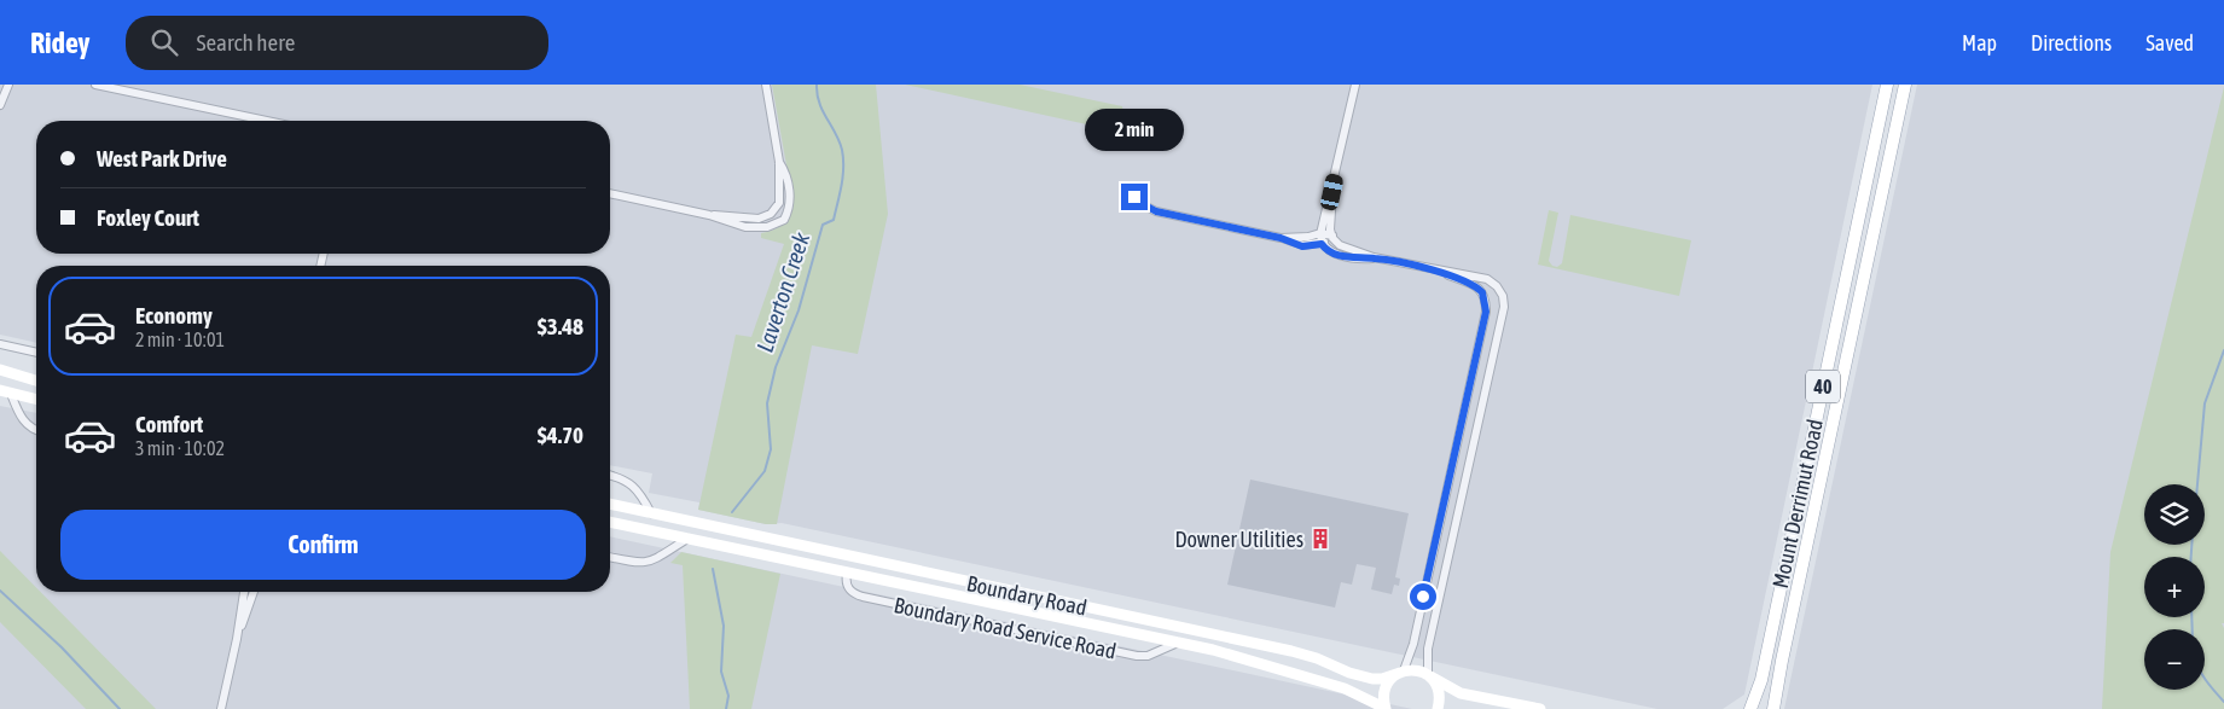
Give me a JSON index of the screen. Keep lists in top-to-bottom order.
{
  "streets": {
    "main road": ["40", "Mount Derrimut Road", "Boundary Road"],
    "street": ["Boundary Road Service Road"]
  },
  "crossings": [
    ["Boundary Road", "Boundary Road Service Road"]
  ],
  "water": ["Laverton Creek"],
  "places": {
    "building": ["Downer Utilities"]
  },
  "page": {
    "header": "Ridey",
    "search": "Search here",
    "nav": ["Map", "Directions", "Saved"],
    "bubble": "2 min",
    "banner": ["West Park Drive", "Foxley Court"],
    "list": [
      {
        "name": "Economy",
        "note": "2 min · 10:01",
        "value": "$3.48"
      },
      {
        "name": "Comfort",
        "note": "3 min · 10:02",
        "value": "$4.70"
      }
    ],
    "map_buttons": ["+", "−"],
    "buttons": "Confirm"
  }
}
